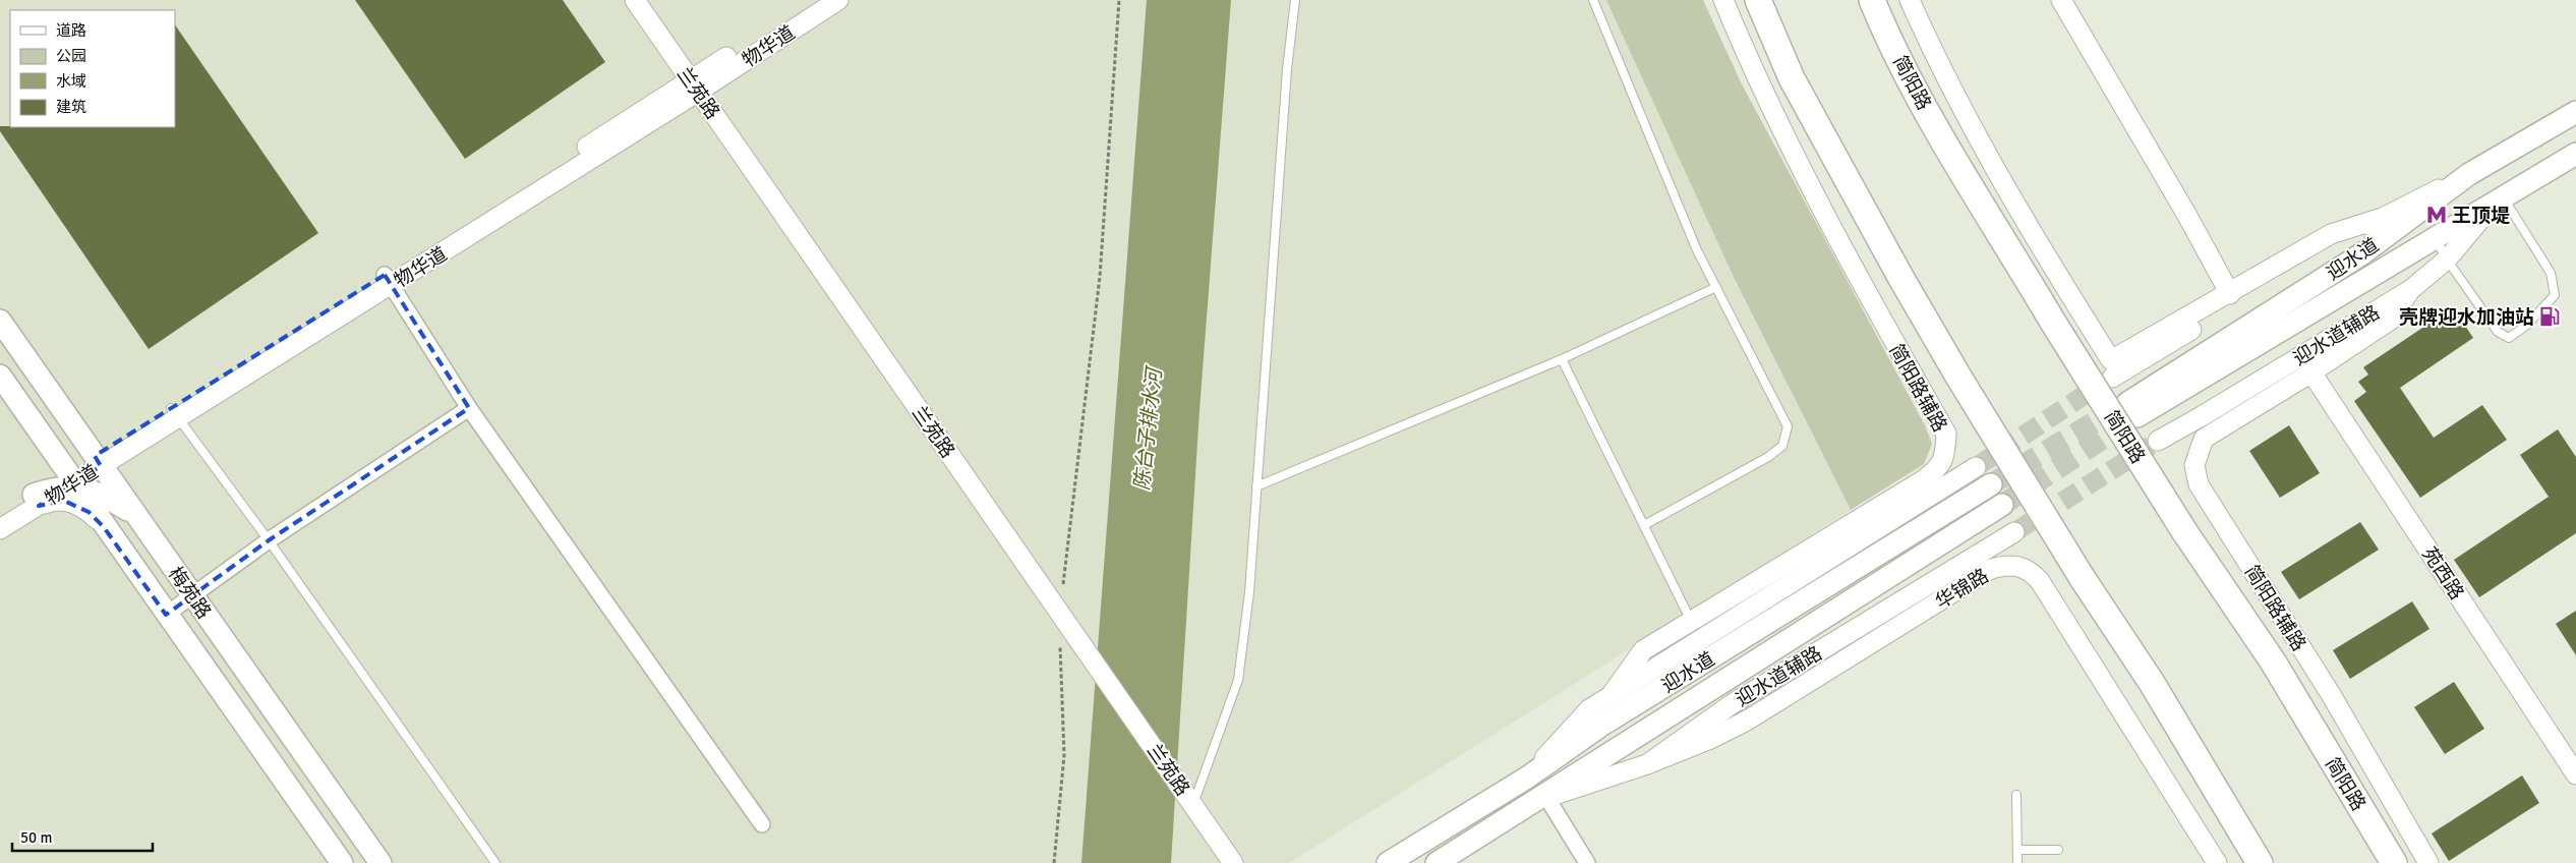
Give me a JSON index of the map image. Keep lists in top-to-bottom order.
{
  "streets": {
    "highway": ["简阳路"],
    "main road": ["迎水道", "梅苑路"],
    "street": [
      "物华道",
      "兰苑路",
      "迎水道辅路",
      "简阳路辅路",
      "苑西路",
      "华锦路"
    ]
  },
  "crossings": [
    ["物华道", "兰苑路"],
    ["物华道", "梅苑路"],
    ["迎水道", "迎水道辅路"],
    ["迎水道辅路", "简阳路辅路"],
    ["迎水道辅路", "华锦路"],
    ["简阳路辅路", "苑西路"]
  ],
  "water": ["陈台子排水河"],
  "places": {
    "metro station": ["王顶堤"],
    "fuel station": ["壳牌迎水加油站"]
  },
  "legend": [
    "道路",
    "公园",
    "水域",
    "建筑"
  ],
  "scale_bar": "50 m"
}
